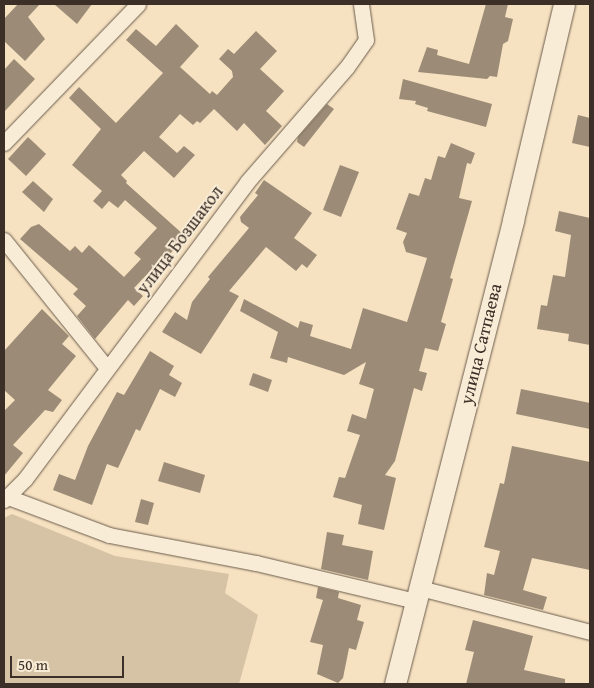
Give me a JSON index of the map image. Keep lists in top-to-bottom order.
{
  "streets": {
    "street": ["улица Бозшакол", "улица Сатпаева"]
  },
  "scale_bar": "50 m"
}
